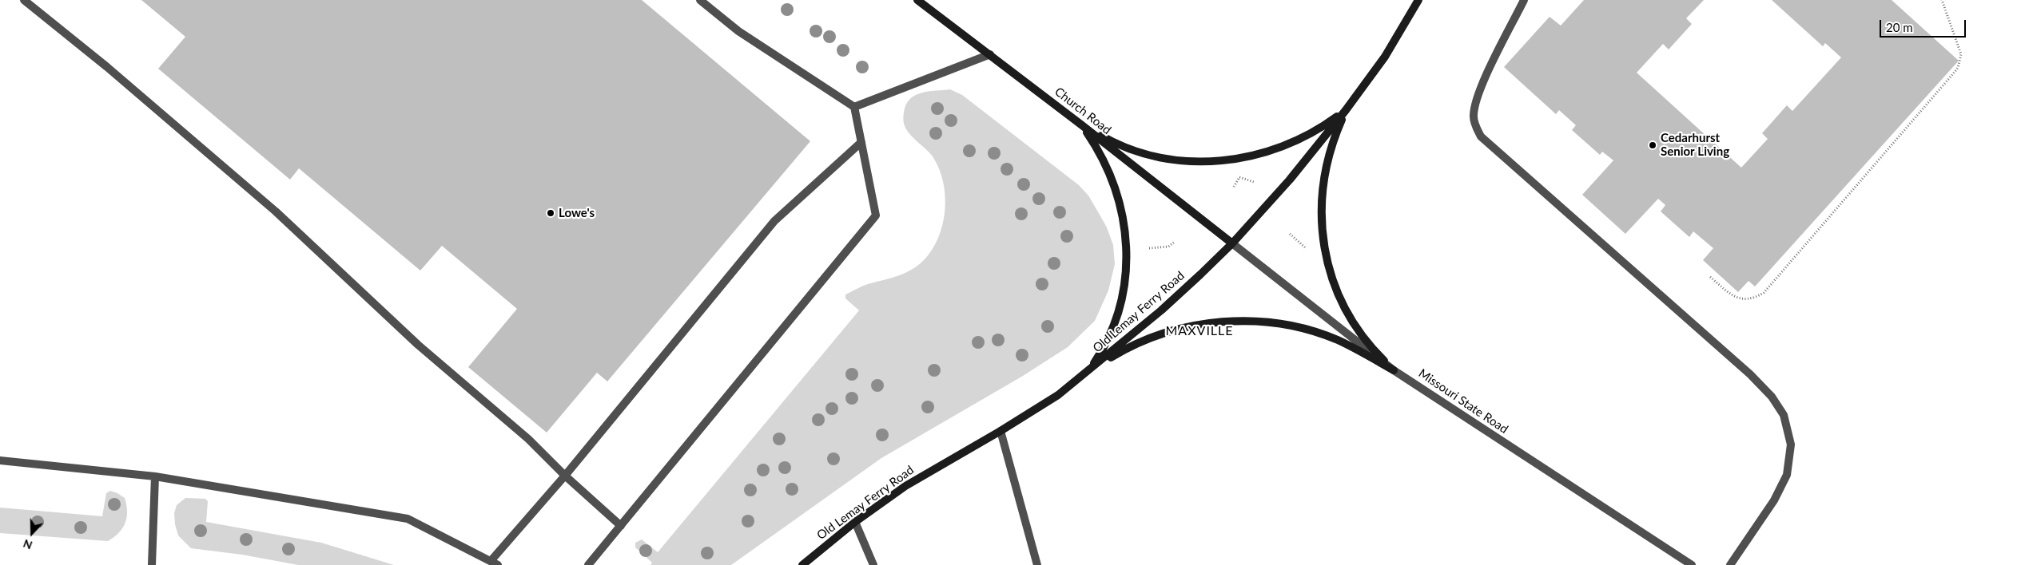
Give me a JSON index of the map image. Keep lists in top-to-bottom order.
{
  "streets": {
    "main road": ["Church Road", "Old Lemay Ferry Road"],
    "street": ["Missouri State Road"]
  },
  "crossings": [
    ["Church Road", "Old Lemay Ferry Road"],
    ["Church Road", "Missouri State Road"],
    ["Old Lemay Ferry Road", "Missouri State Road"]
  ],
  "districts": ["MAXVILLE"],
  "places": ["Cedarhurst Senior Living", "Lowe's"],
  "scale_bar": "20 m",
  "north": "bottom"
}
